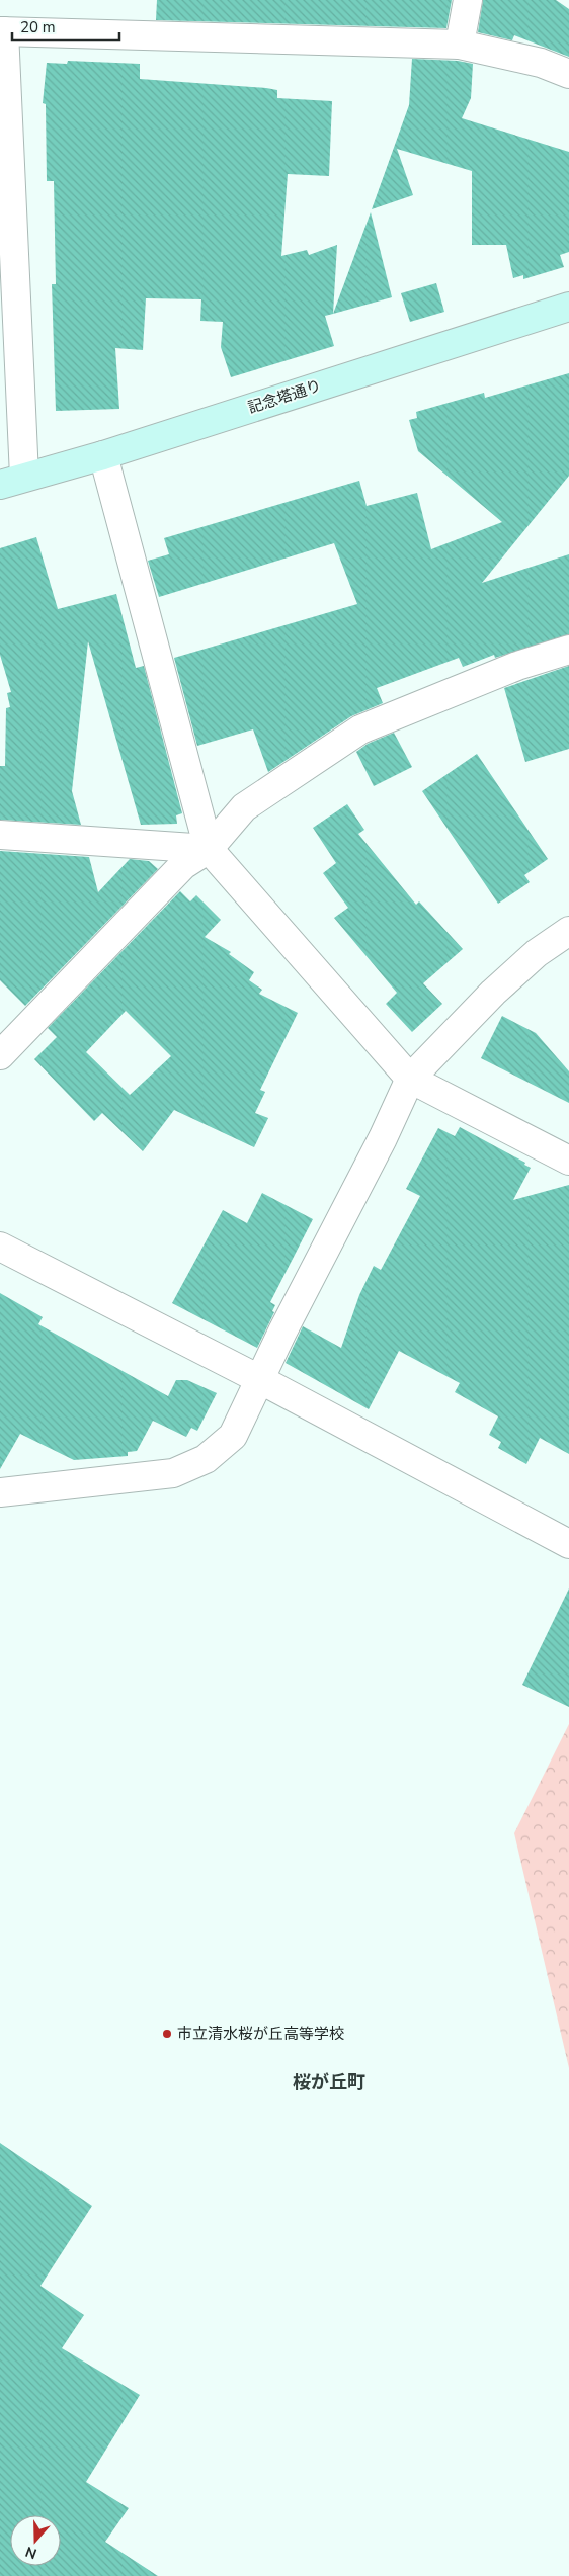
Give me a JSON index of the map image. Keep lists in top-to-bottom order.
{
  "streets": {
    "street": ["記念塔通り"]
  },
  "districts": ["桜が丘町"],
  "places": ["市立清水桜が丘高等学校"],
  "scale_bar": "20 m",
  "north": "bottom"
}
